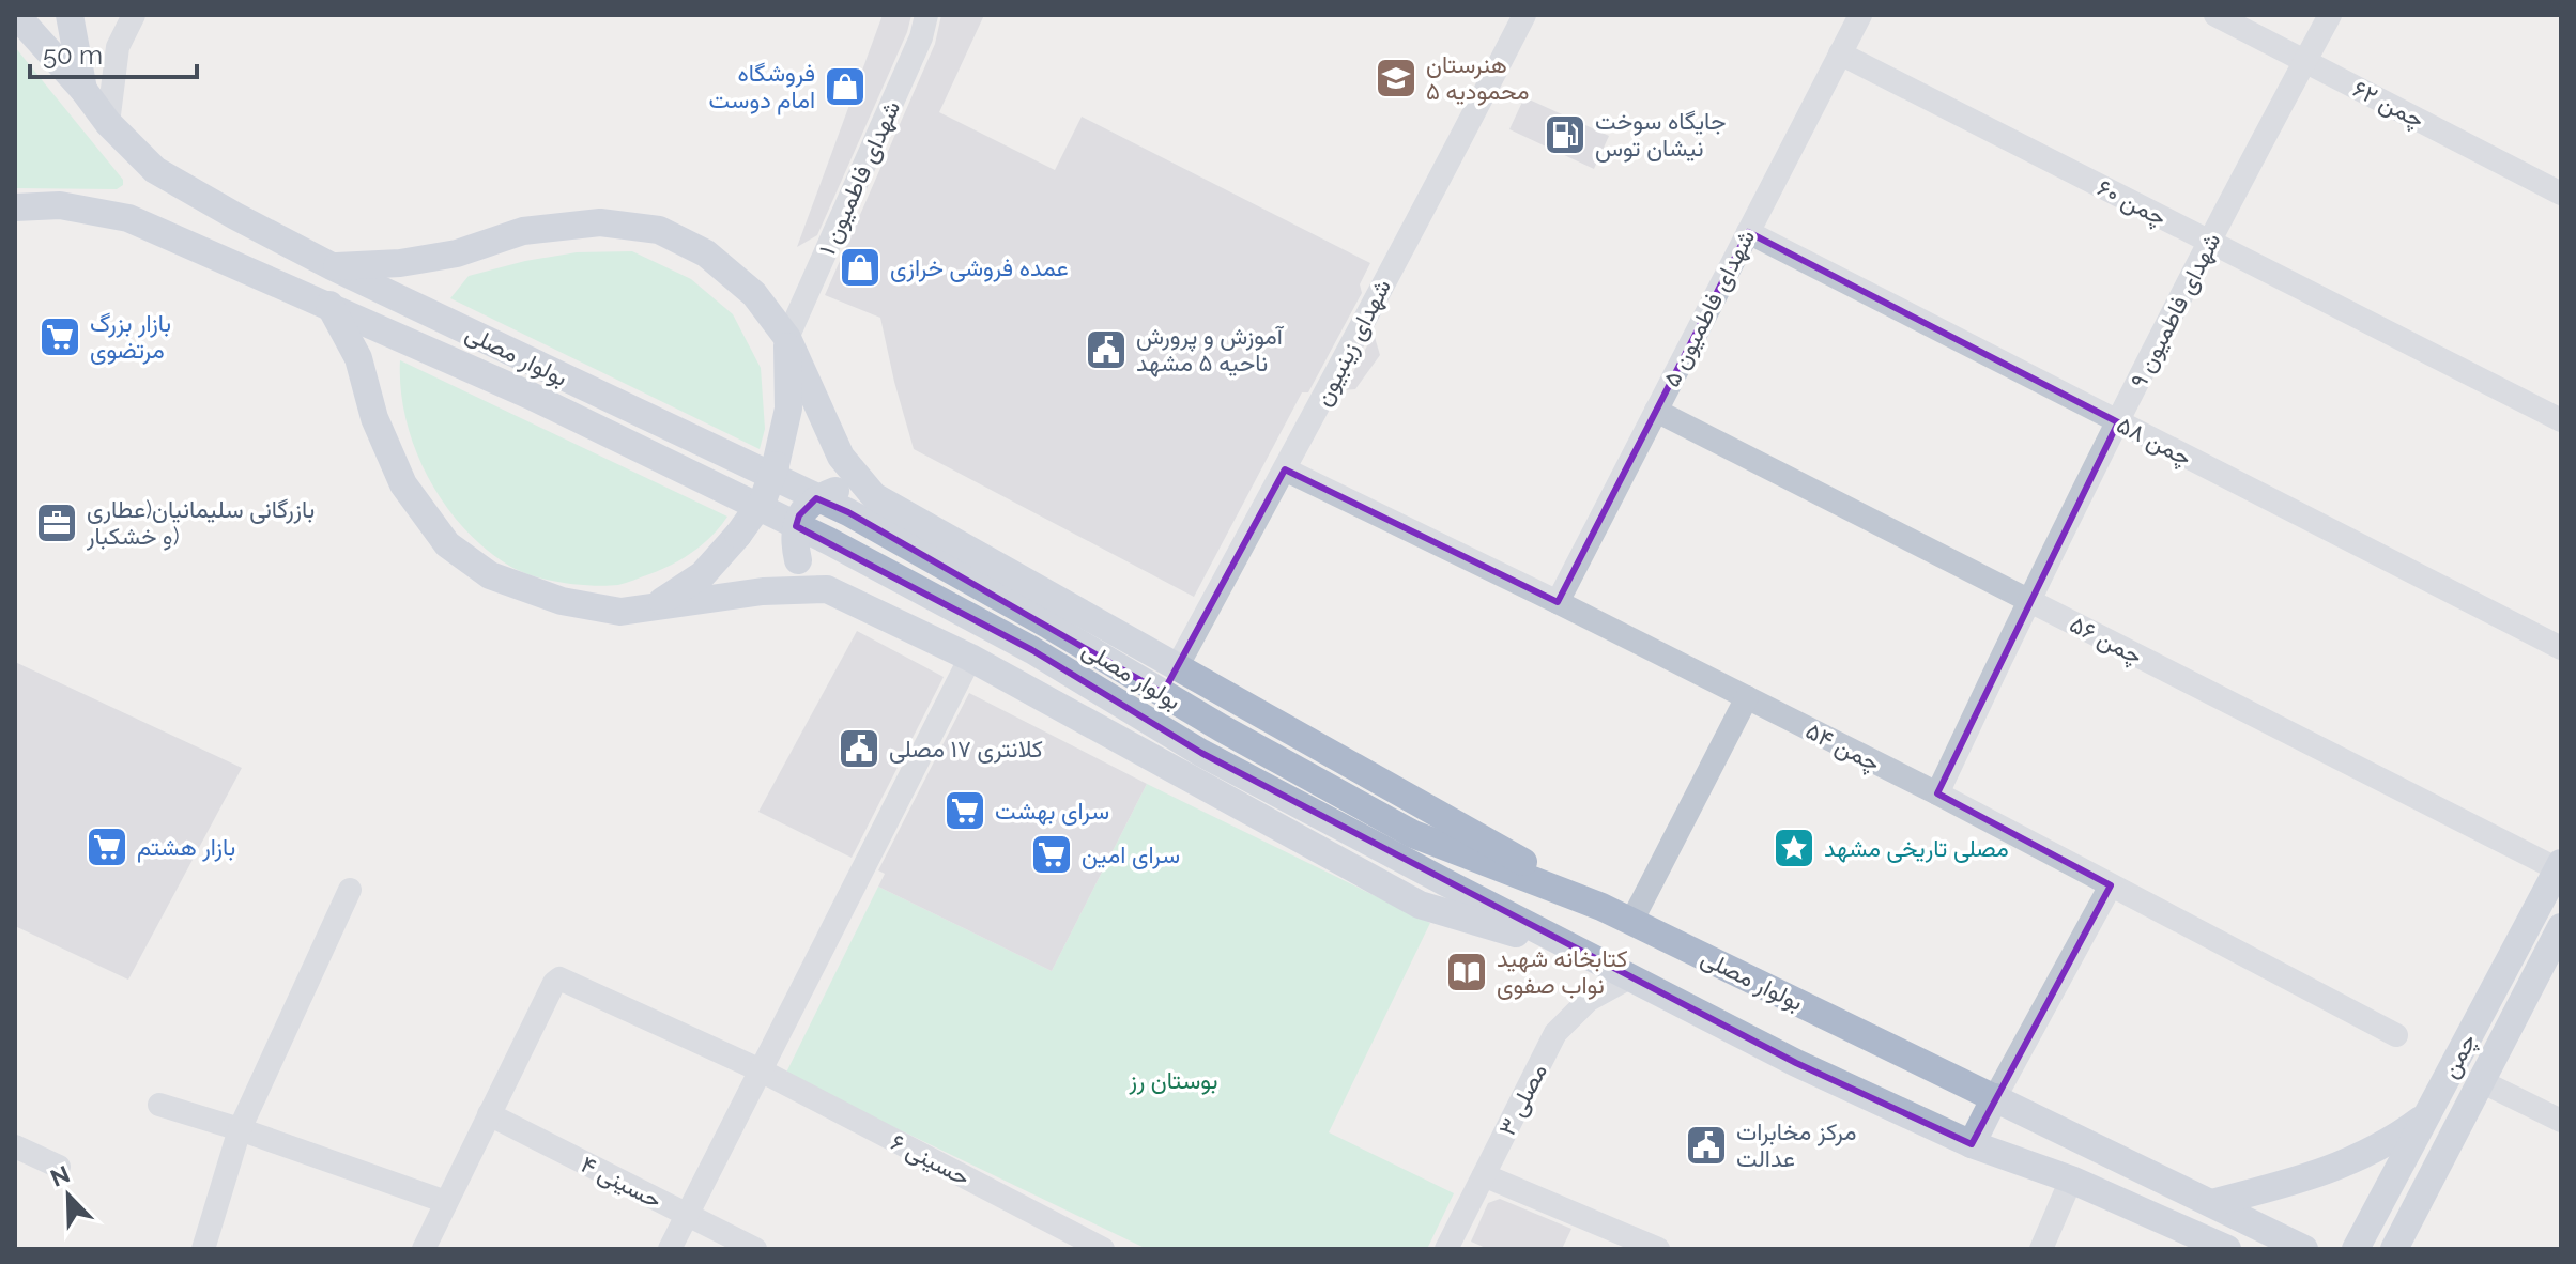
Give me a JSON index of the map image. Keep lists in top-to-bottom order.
{
  "streets": {
    "main road": ["بولوار مصلی", "چمن"],
    "street": [
      "چمن ۶۲",
      "شهدای فاطمیون ۱",
      "چمن ۶۰",
      "شهدای فاطمیون ۵",
      "شهدای فاطمیون ۹",
      "شهدای زینبیون",
      "چمن ۵۸",
      "چمن ۵۶",
      "چمن ۵۴",
      "مصلی ۳",
      "حسینی ۶",
      "حسینی ۴"
    ]
  },
  "crossings": [
    ["چمن ۶۲", "شهدای فاطمیون ۹"],
    ["چمن ۶۰", "شهدای فاطمیون ۵"],
    ["چمن ۶۰", "شهدای فاطمیون ۹"],
    ["شهدای فاطمیون ۵", "چمن ۵۸"],
    ["شهدای فاطمیون ۵", "چمن ۵۶"],
    ["شهدای فاطمیون ۵", "چمن ۵۴"],
    ["شهدای فاطمیون ۹", "چمن ۵۸"],
    ["شهدای فاطمیون ۹", "چمن ۵۶"],
    ["شهدای فاطمیون ۹", "چمن ۵۴"],
    ["شهدای زینبیون", "چمن ۵۴"],
    ["بولوار مصلی", "مصلی ۳"],
    ["چمن ۵۶", "چمن"],
    ["حسینی ۶", "حسینی ۴"]
  ],
  "parks": ["بوستان رز"],
  "places": {
    "school or university": ["هنرستان محمودیه ۵"],
    "shop": ["فروشگاه امام دوست", "عمده فروشی خرازی"],
    "fuel station": ["جایگاه سوخت نیشان توس"],
    "supermarket": [
      "بازار بزرگ مرتضوی",
      "سرای بهشت",
      "بازار هشتم",
      "سرای امین"
    ],
    "public building": ["آموزش و پرورش ناحیه ۵ مشهد", "کلانتری ۱۷ مصلی", "مرکز مخابرات عدالت"],
    "office": ["بازرگانی سلیمانیان(عطاری و خشکبار)"],
    "place": ["مصلی تاریخی مشهد"],
    "library": ["کتابخانه شهید نواب صفوی"]
  },
  "scale_bar": "50 m",
  "north": "top left"
}
